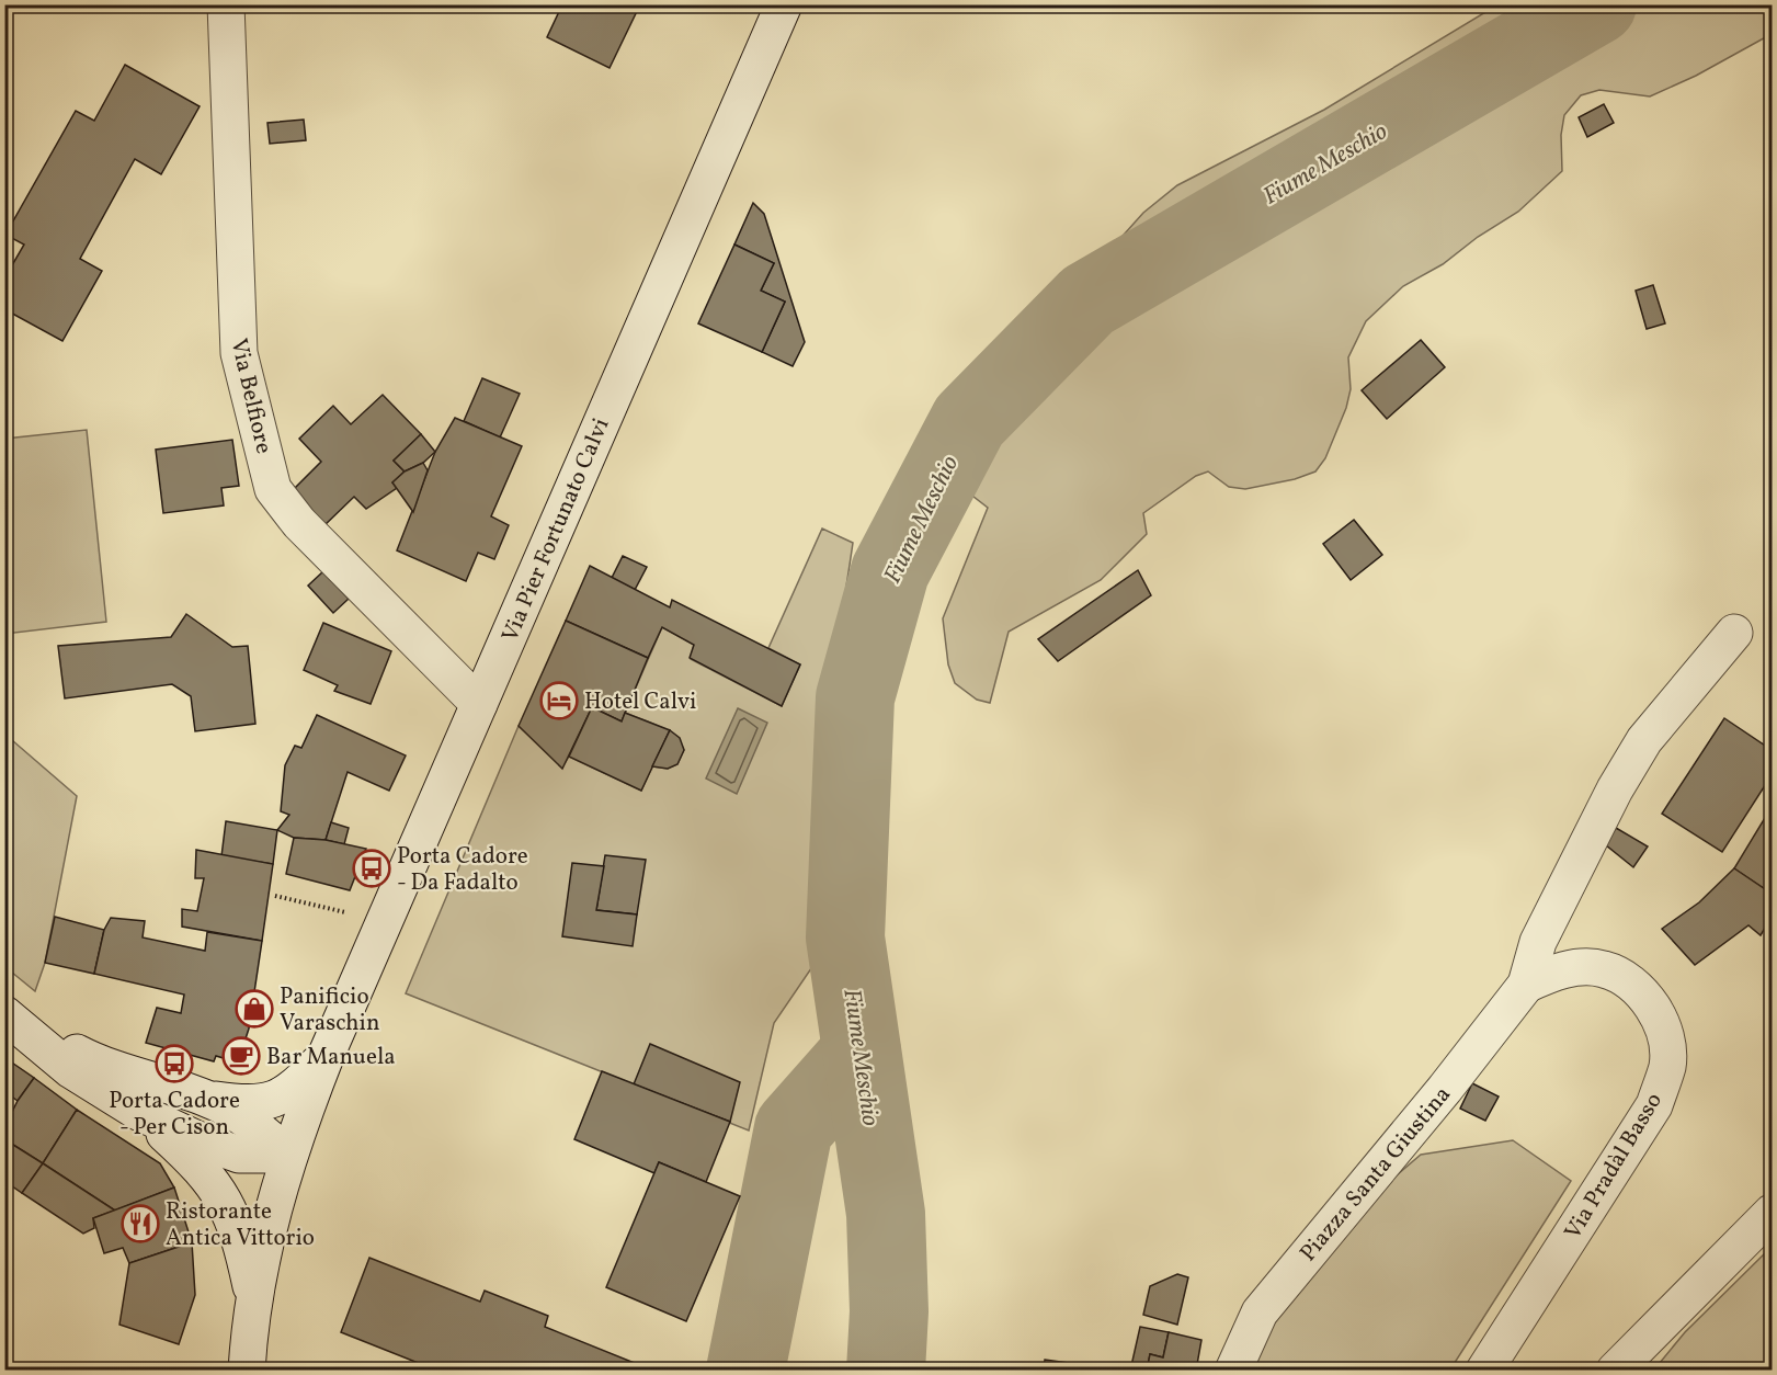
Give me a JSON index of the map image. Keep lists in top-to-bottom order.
{
  "streets": {
    "street": [
      "Via Belfiore",
      "Via Pier Fortunato Calvi",
      "Via Pradàl Basso",
      "Piazza Santa Giustina"
    ]
  },
  "crossings": [
    ["Via Belfiore", "Via Pier Fortunato Calvi"],
    ["Via Pradàl Basso", "Piazza Santa Giustina"]
  ],
  "water": ["Fiume Meschio"],
  "places": {
    "hotel": ["Hotel Calvi"],
    "bus stop": ["Porta Cadore - Da Fadalto", "Porta Cadore - Per Cison"],
    "shop": ["Panificio Varaschin"],
    "cafe": ["Bar Manuela"],
    "restaurant": ["Ristorante Antica Vittorio"]
  }
}
